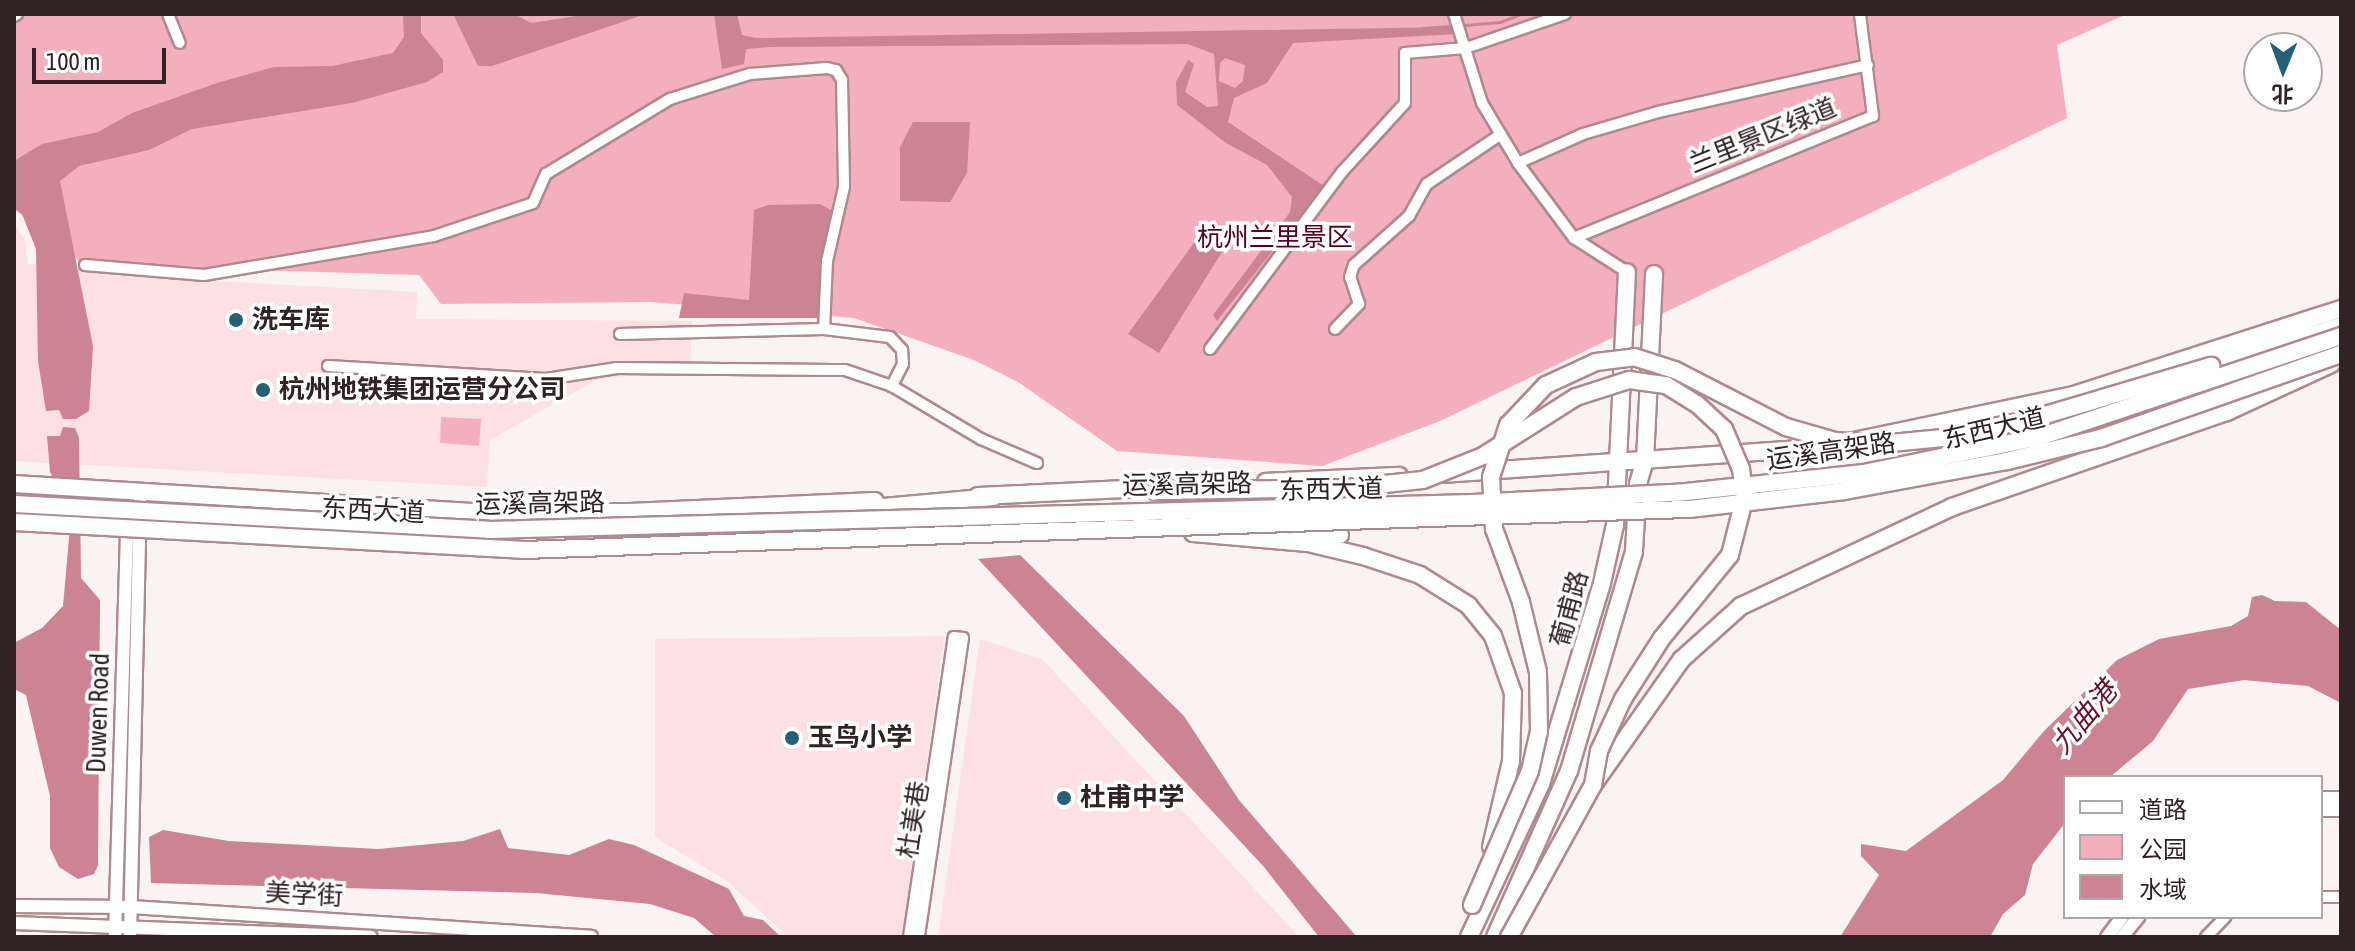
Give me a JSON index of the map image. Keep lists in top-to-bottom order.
{
  "streets": {
    "main road": ["东西大道", "运溪高架路", "葡甫路"],
    "street": [
      "兰里景区绿道",
      "Duwen Road",
      "杜美巷",
      "美学街"
    ]
  },
  "crossings": [
    ["东西大道", "葡甫路"],
    ["东西大道", "Duwen Road"],
    ["Duwen Road", "美学街"]
  ],
  "water": ["九曲港"],
  "parks": ["杭州兰里景区"],
  "places": [
    "洗车库",
    "杭州地铁集团运营分公司",
    "玉鸟小学",
    "杜甫中学"
  ],
  "legend": ["道路", "公园", "水域"],
  "scale_bar": "100 m",
  "north": "bottom"
}
